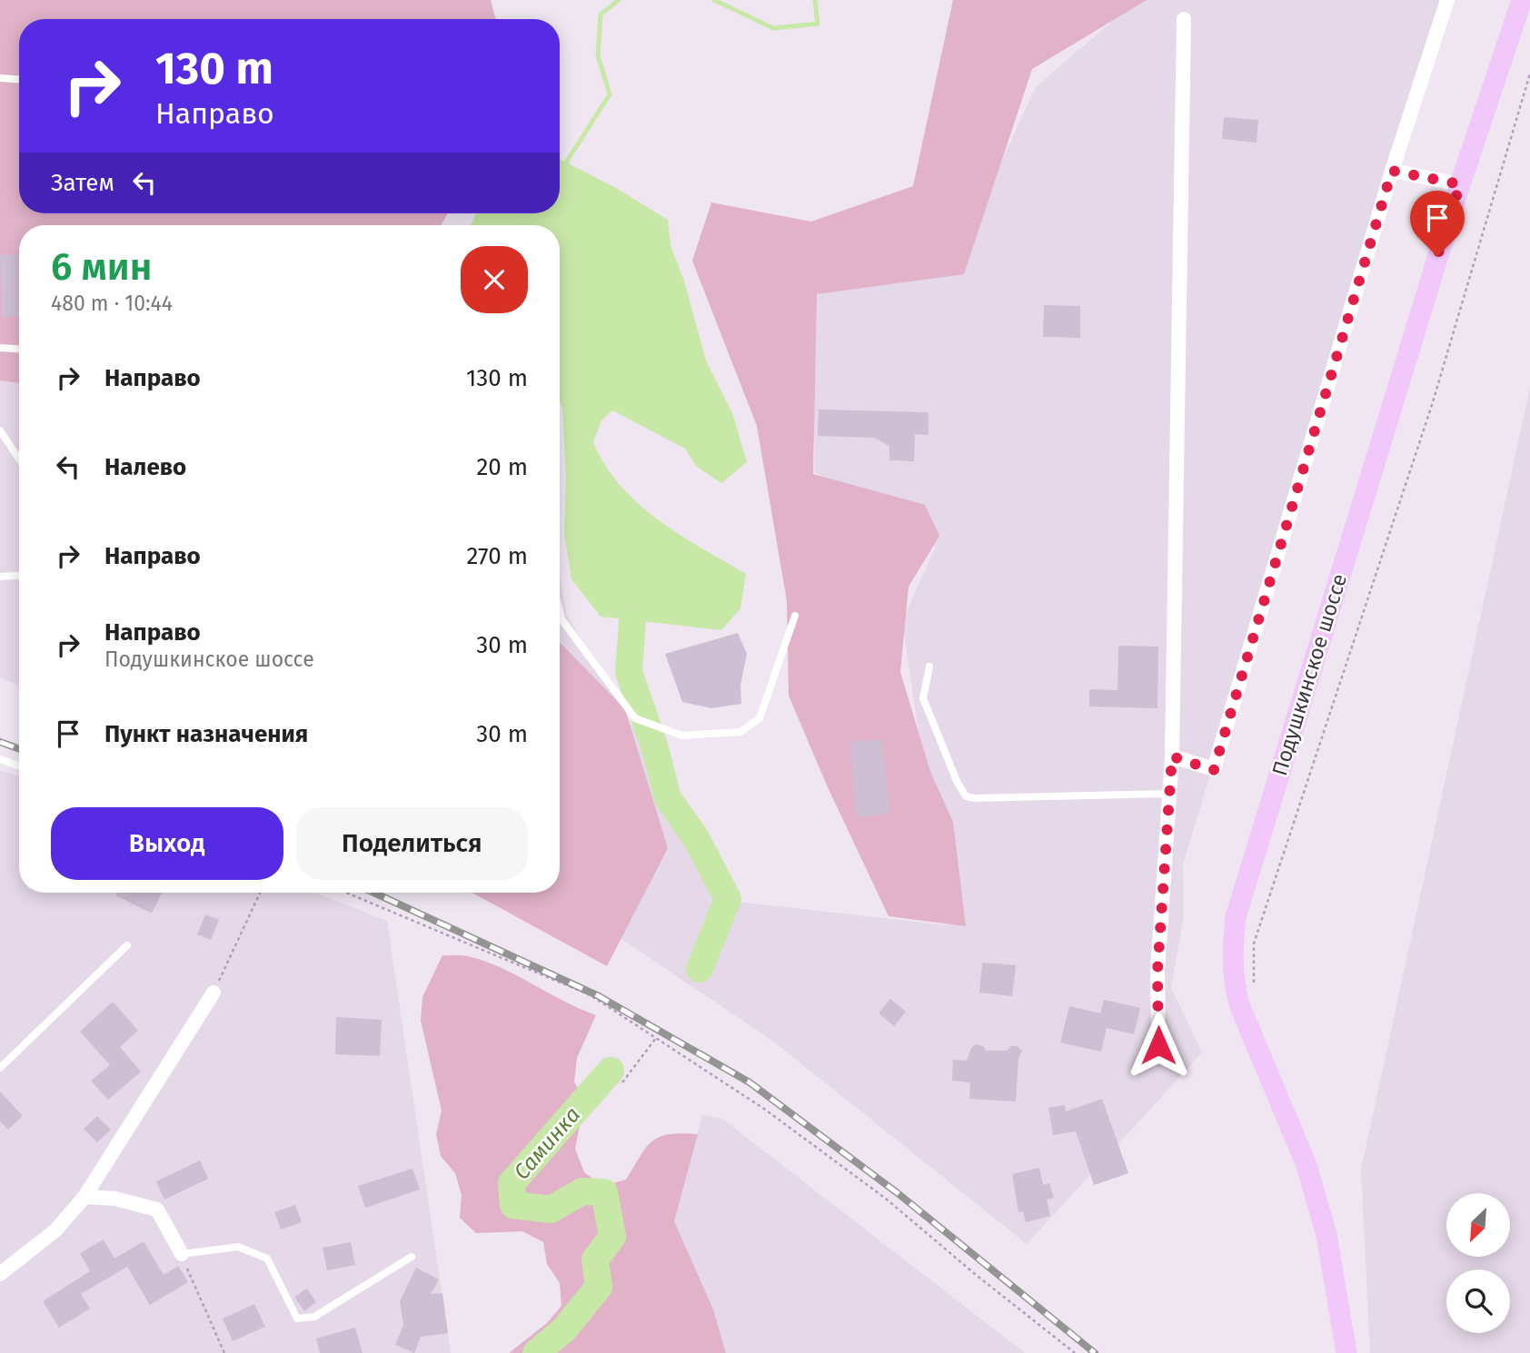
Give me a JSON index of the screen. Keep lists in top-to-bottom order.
{
  "streets": {
    "main road": ["Подушкинское шоссе"]
  },
  "water": ["Саминка"],
  "north": "bottom left",
  "page": {
    "turn": ["130 m", "Направо"],
    "then": "Затем",
    "heading": ["6 мин", "480 m · 10:44"],
    "list": [
      {
        "name": "Направо",
        "value": "130 m"
      },
      {
        "name": "Налево",
        "value": "20 m"
      },
      {
        "name": "Направо",
        "value": "270 m"
      },
      {
        "name": "Направо",
        "note": "Подушкинское шоссе",
        "value": "30 m"
      },
      {
        "name": "Пункт назначения",
        "value": "30 m"
      }
    ],
    "buttons": ["Выход", "Поделиться"]
  }
}
